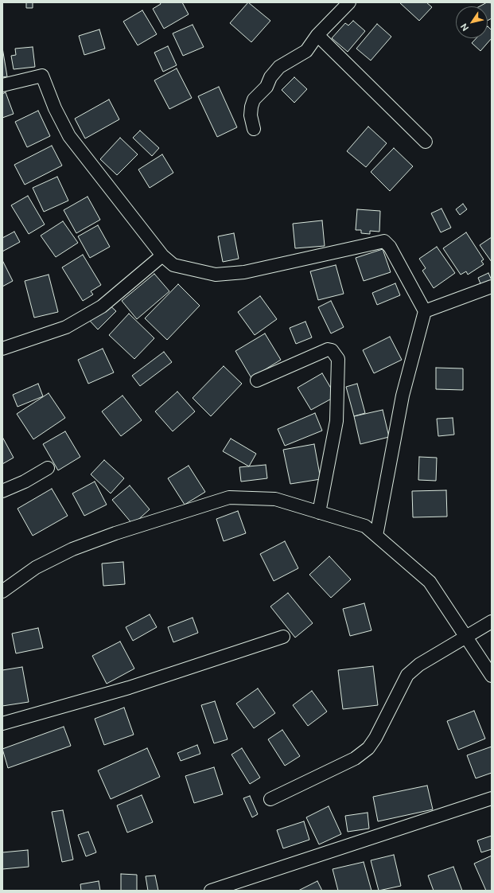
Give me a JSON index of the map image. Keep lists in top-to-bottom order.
{
  "north": "bottom left"
}
